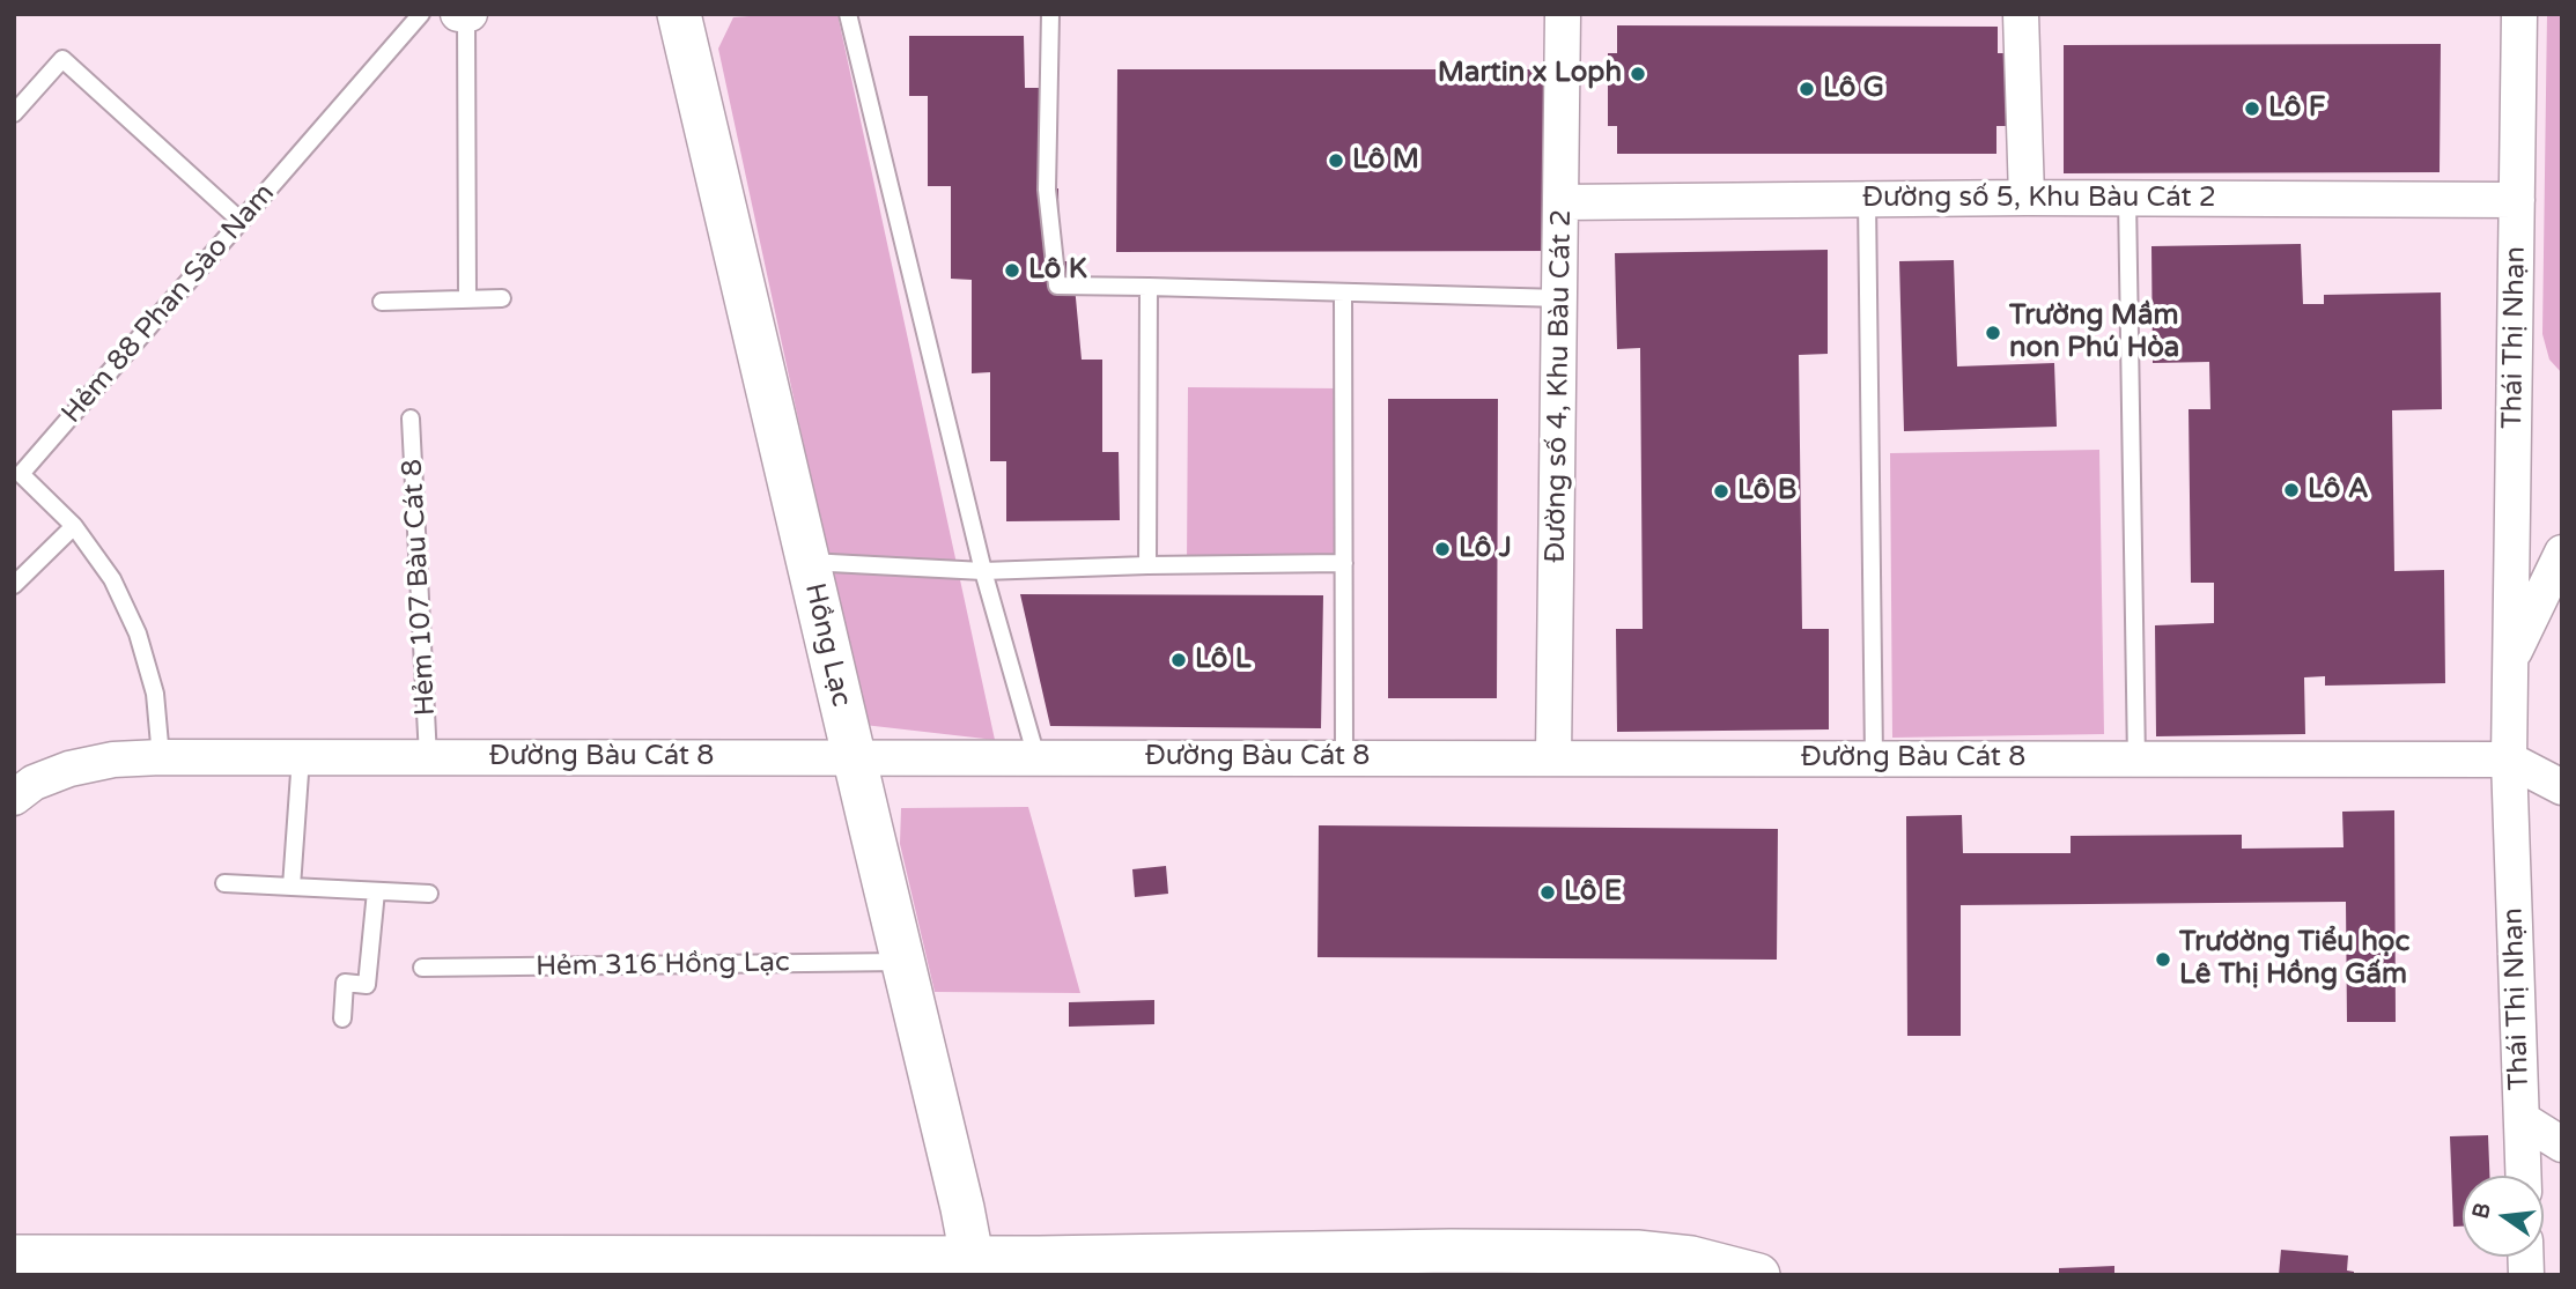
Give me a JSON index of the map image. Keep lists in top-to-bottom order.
{
  "streets": {
    "street": [
      "Đường số 5, Khu Bàu Cát 2",
      "Thái Thị Nhạn",
      "Đường số 4, Khu Bàu Cát 2",
      "Hồng Lạc",
      "Đường Bàu Cát 8"
    ],
    "lane": ["Hẻm 88 Phan Sào Nam", "Hẻm 107 Bàu Cát 8", "Hẻm 316 Hồng Lạc"]
  },
  "crossings": [
    ["Đường số 5, Khu Bàu Cát 2", "Thái Thị Nhạn"],
    ["Đường số 5, Khu Bàu Cát 2", "Đường số 4, Khu Bàu Cát 2"],
    ["Hẻm 88 Phan Sào Nam", "Đường Bàu Cát 8"],
    ["Thái Thị Nhạn", "Đường Bàu Cát 8"],
    ["Đường số 4, Khu Bàu Cát 2", "Đường Bàu Cát 8"],
    ["Hẻm 107 Bàu Cát 8", "Đường Bàu Cát 8"],
    ["Hồng Lạc", "Đường Bàu Cát 8"],
    ["Hồng Lạc", "Hẻm 316 Hồng Lạc"]
  ],
  "places": [
    "Martin x Loph",
    "Lô G",
    "Lô F",
    "Lô M",
    "Lô K",
    "Trường Mầm non Phú Hòa",
    "Lô A",
    "Lô B",
    "Lô J",
    "Lô L",
    "Lô E",
    "Trươờng Tiểu học Lê Thị Hồng Gấm"
  ],
  "north": "left"
}
